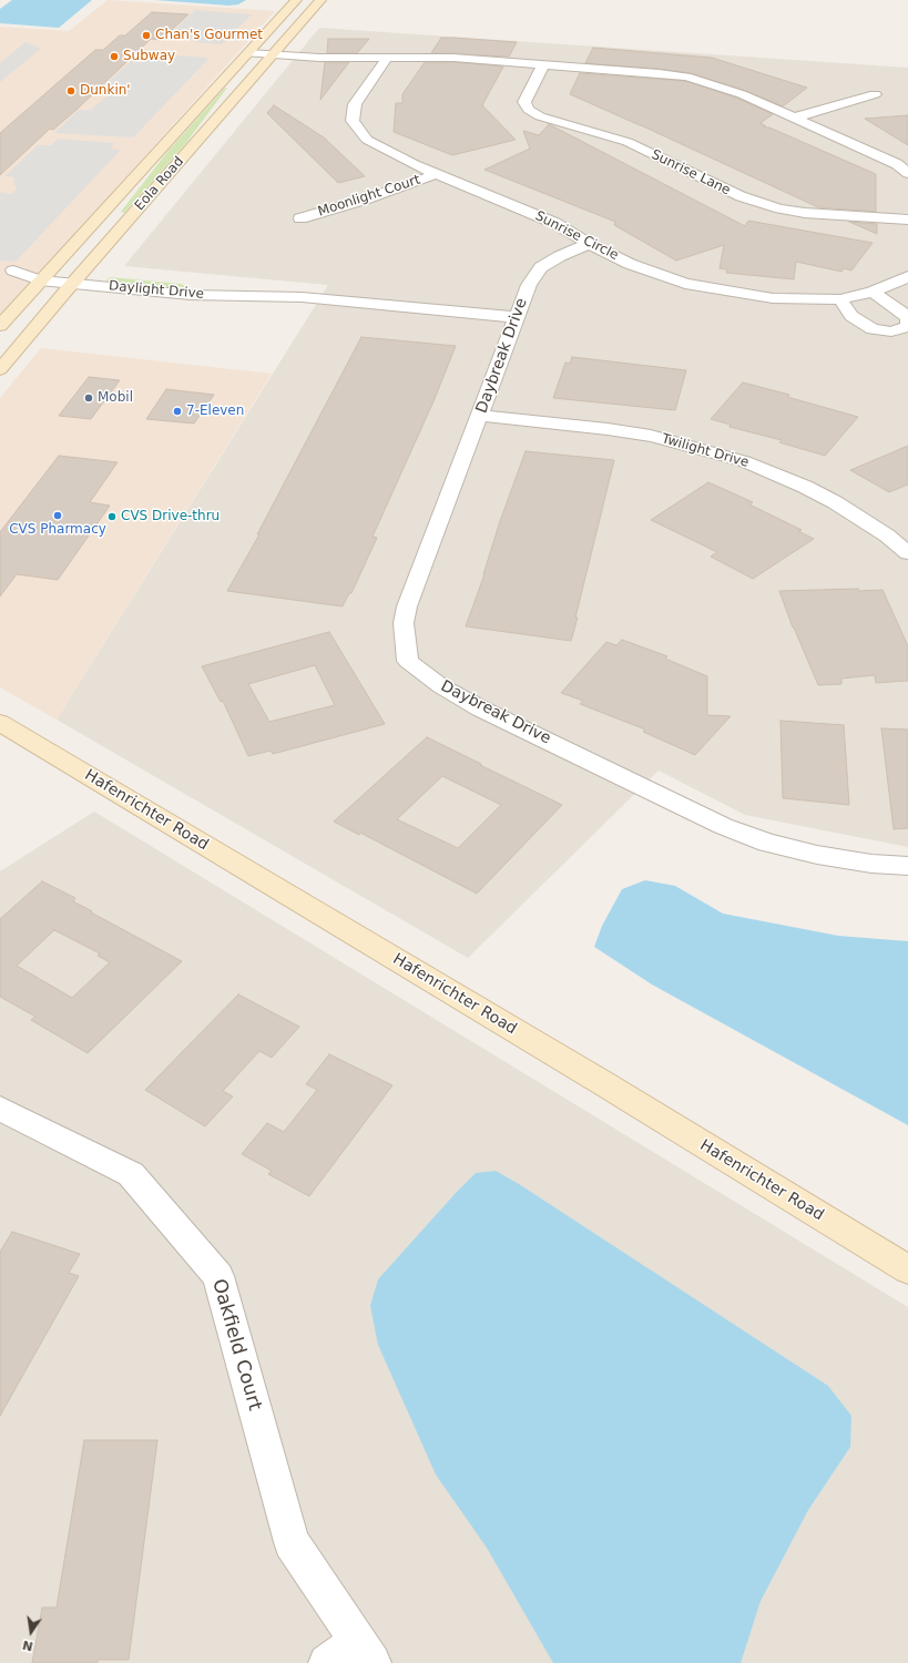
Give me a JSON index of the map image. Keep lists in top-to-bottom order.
{
  "streets": {
    "street": [
      "Sunrise Lane",
      "Eola Road",
      "Moonlight Court",
      "Sunrise Circle",
      "Daylight Drive",
      "Daybreak Drive",
      "Twilight Drive",
      "Hafenrichter Road",
      "Oakfield Court"
    ]
  },
  "crossings": [
    ["Eola Road", "Daylight Drive"],
    ["Moonlight Court", "Sunrise Circle"],
    ["Sunrise Circle", "Daybreak Drive"],
    ["Daylight Drive", "Daybreak Drive"],
    ["Daybreak Drive", "Twilight Drive"]
  ],
  "places": [
    "Chan's Gourmet",
    "Subway",
    "Dunkin'",
    "Mobil",
    "7-Eleven",
    "CVS Pharmacy",
    "CVS Drive-thru"
  ],
  "north": "bottom"
}
